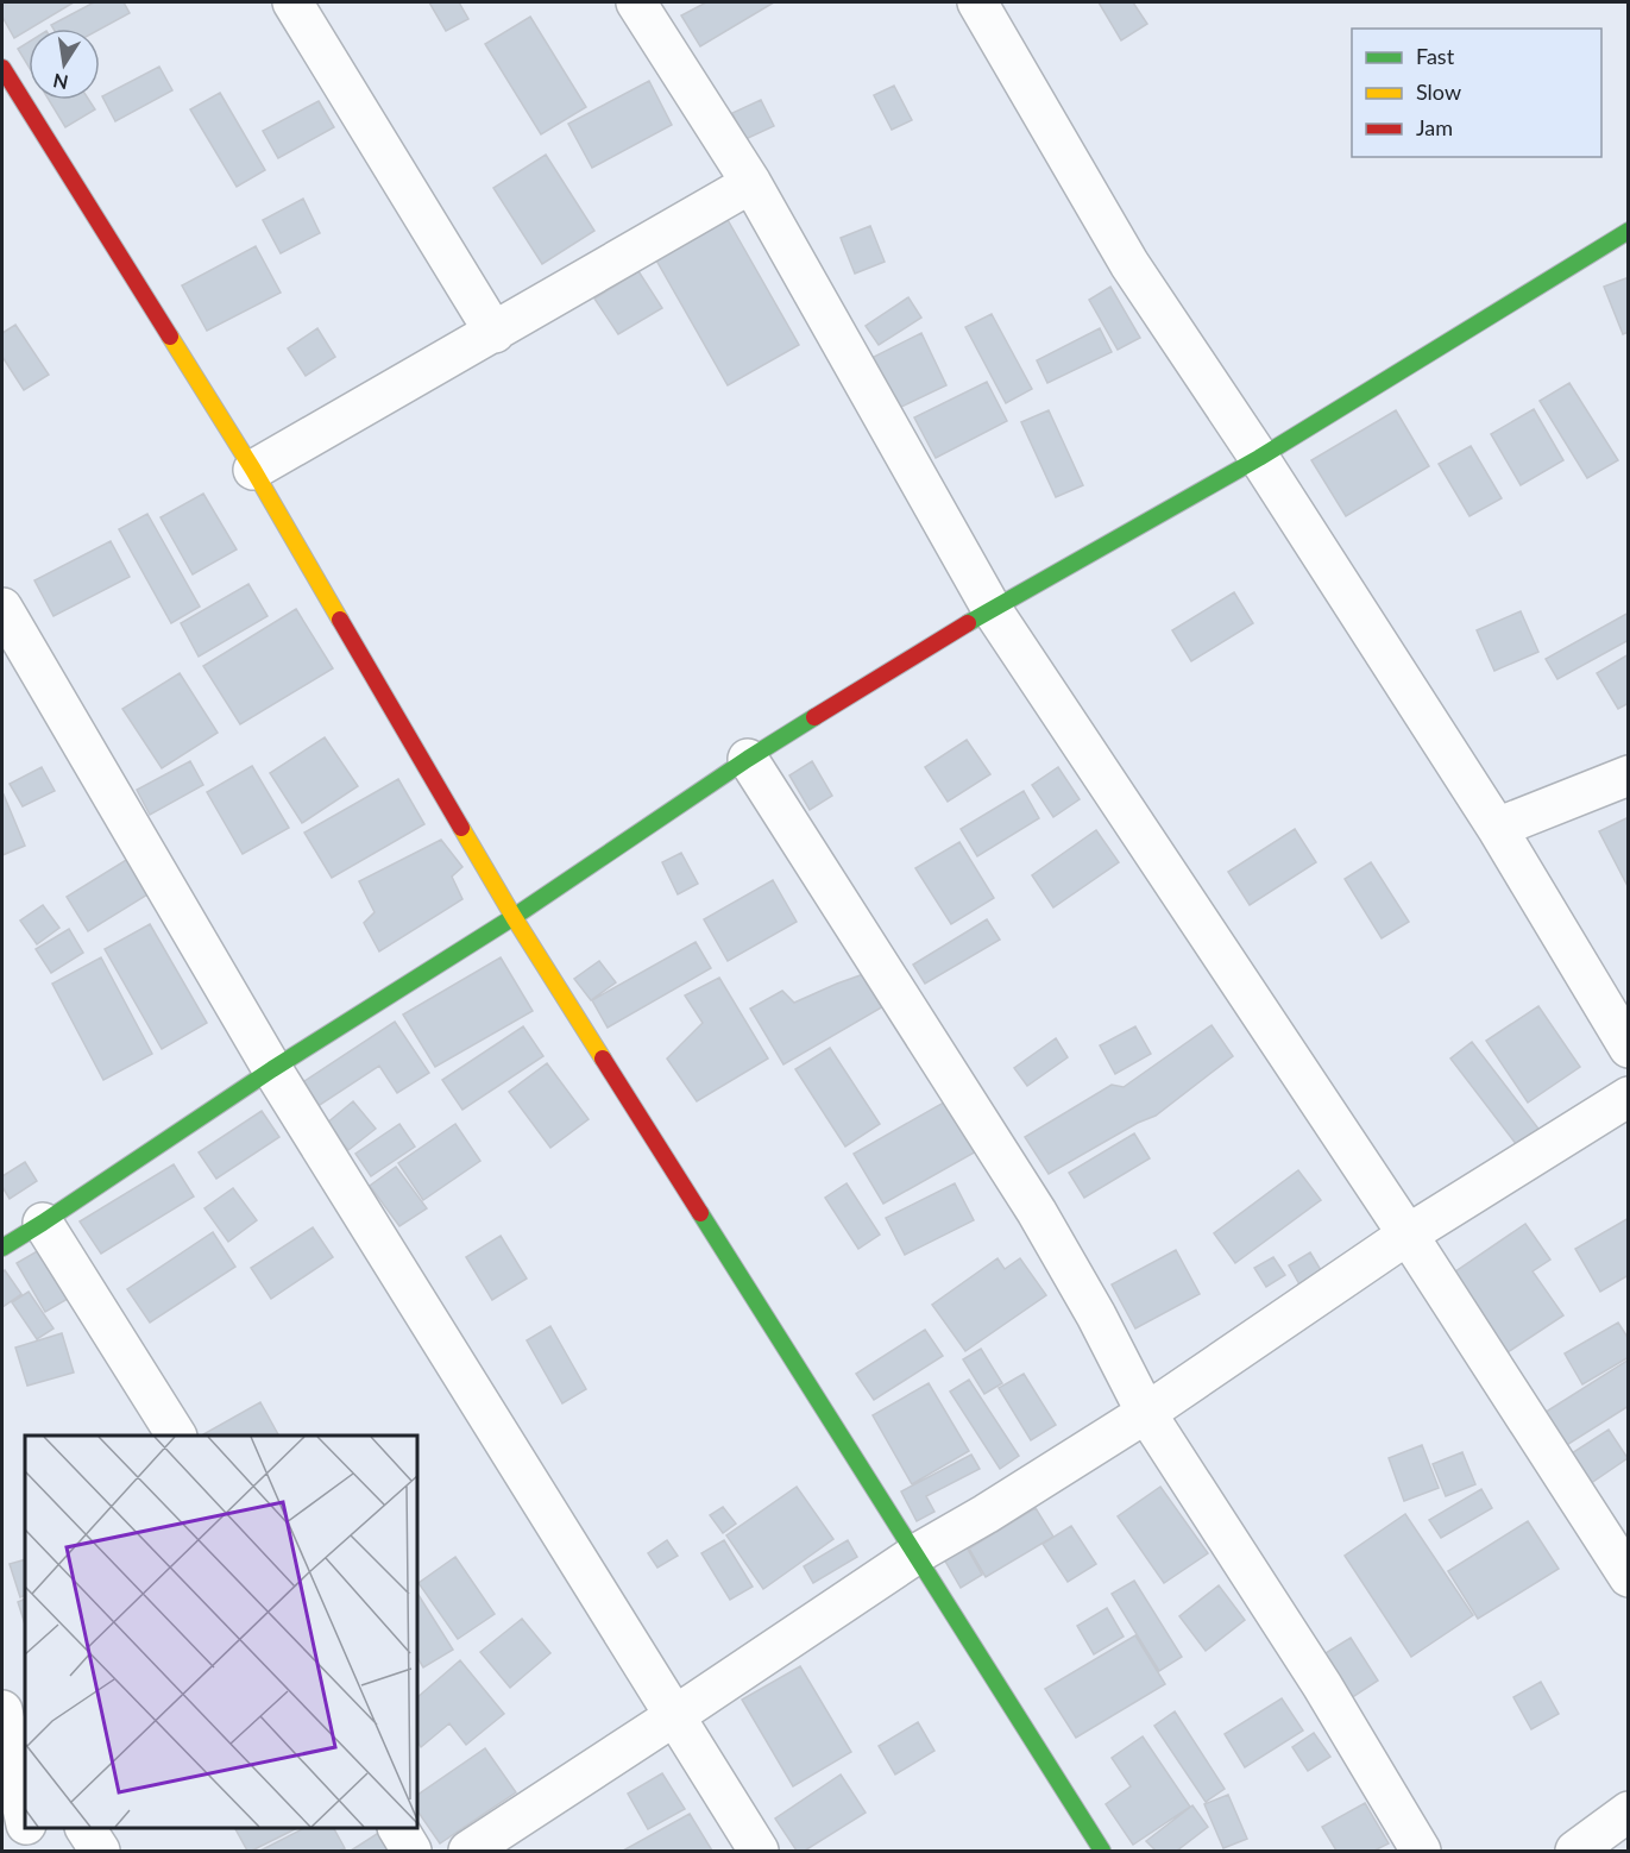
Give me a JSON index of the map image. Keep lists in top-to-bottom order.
{
  "legend": ["Fast", "Slow", "Jam"],
  "north": "bottom"
}
